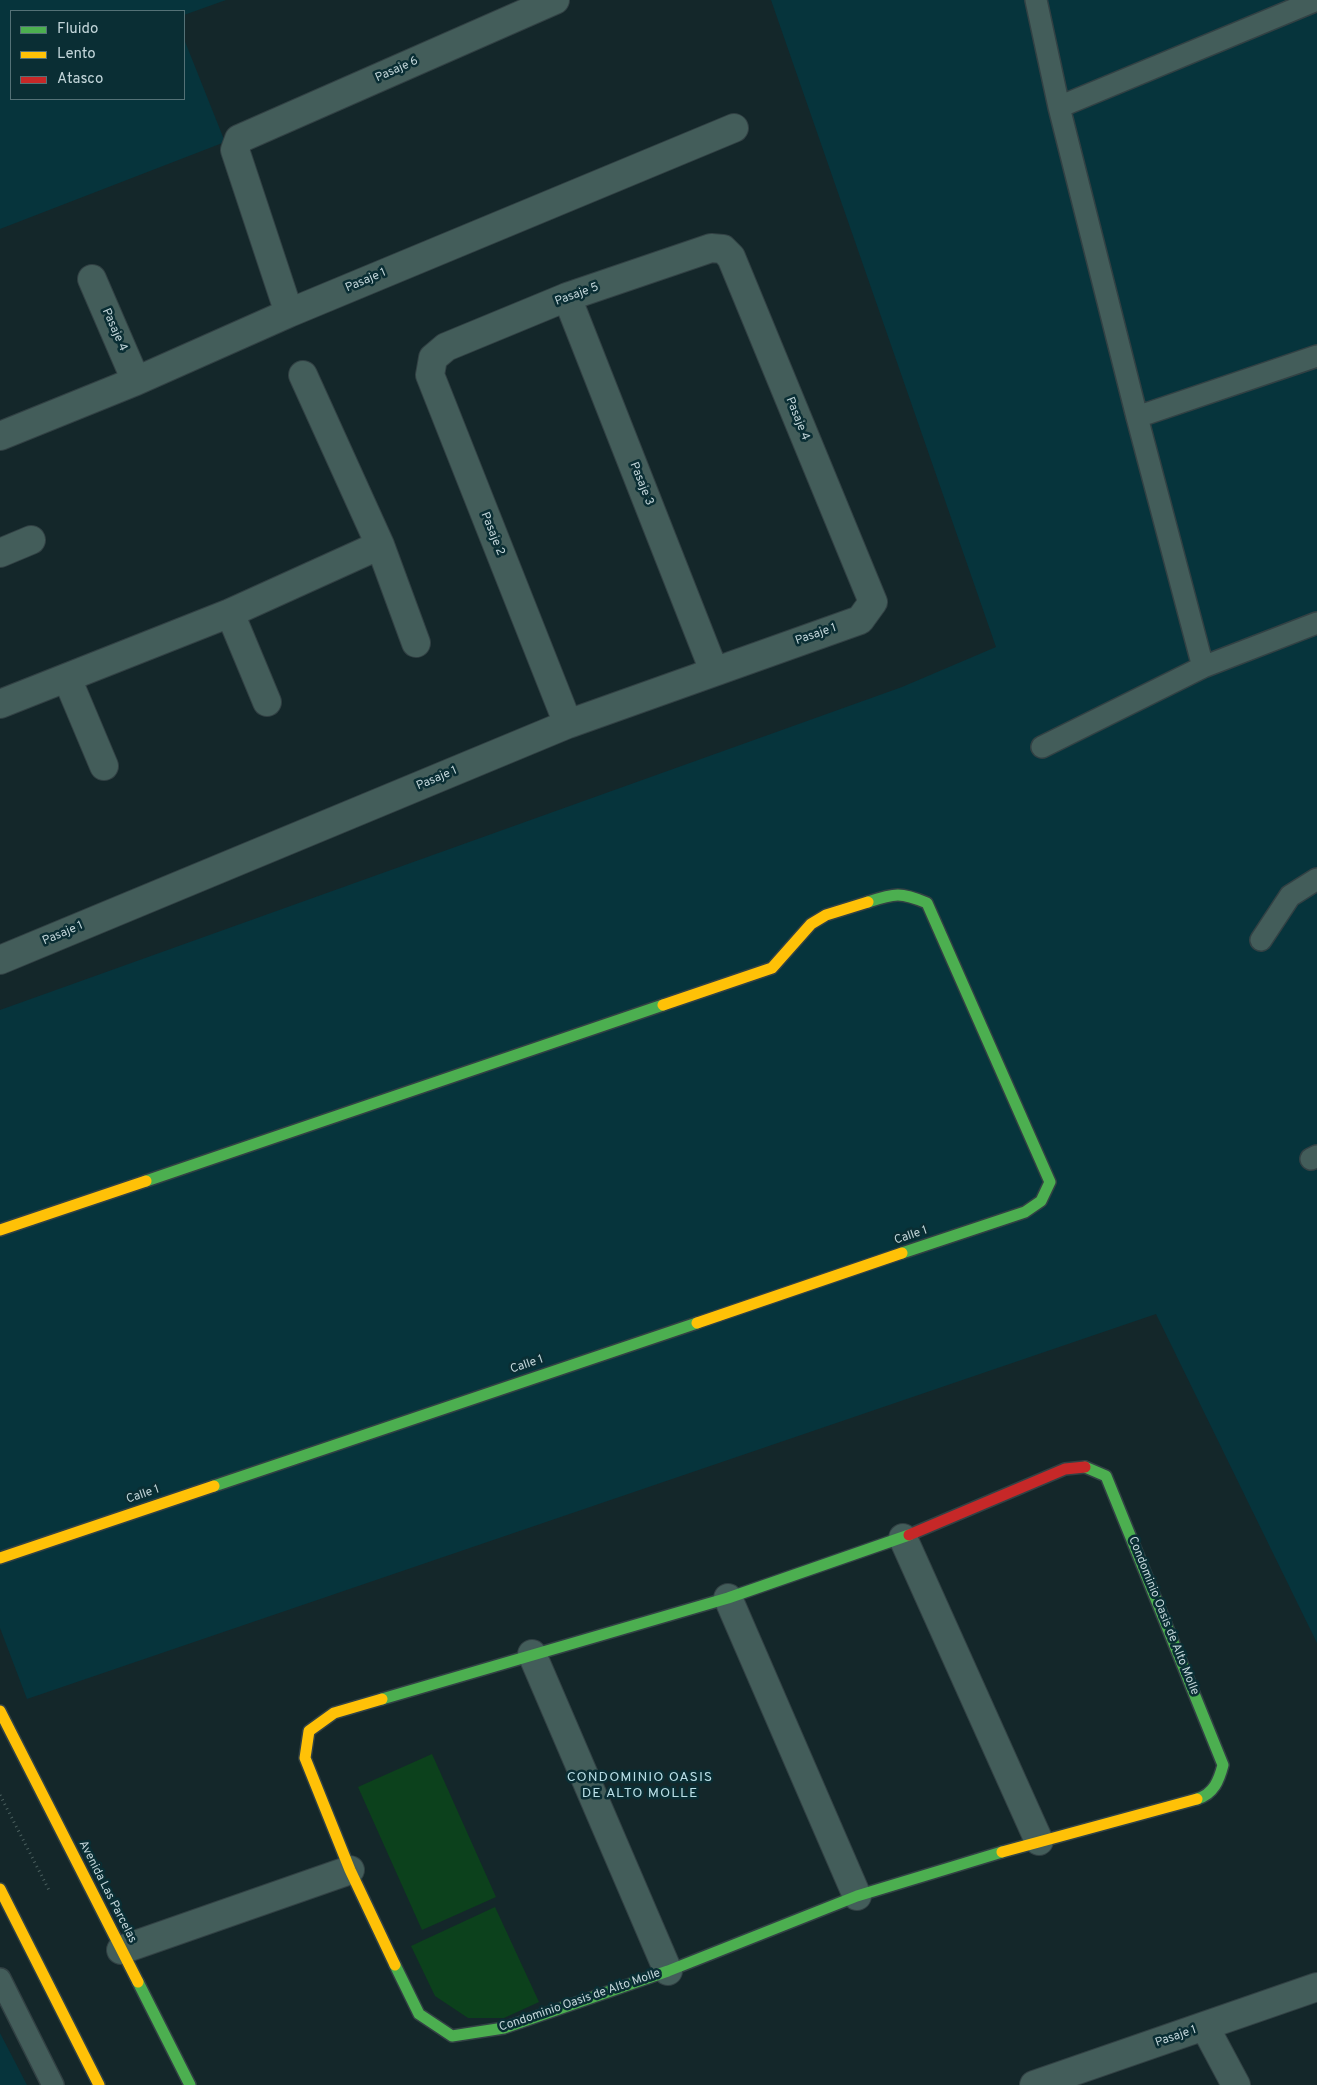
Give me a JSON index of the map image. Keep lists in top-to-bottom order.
{
  "streets": {
    "street": [
      "Pasaje 6",
      "Pasaje 1",
      "Pasaje 5",
      "Pasaje 4",
      "Pasaje 3",
      "Pasaje 2",
      "Calle 1",
      "Condominio Oasis de Alto Molle",
      "Avenida Las Parcelas"
    ]
  },
  "crossings": [
    ["Pasaje 6", "Pasaje 1"],
    ["Pasaje 1", "Pasaje 4"],
    ["Pasaje 1", "Pasaje 3"],
    ["Pasaje 1", "Pasaje 2"],
    ["Pasaje 5", "Pasaje 4"],
    ["Pasaje 5", "Pasaje 3"],
    ["Pasaje 5", "Pasaje 2"]
  ],
  "districts": ["CONDOMINIO OASIS DE ALTO MOLLE"],
  "legend": ["Fluido", "Lento", "Atasco"]
}
